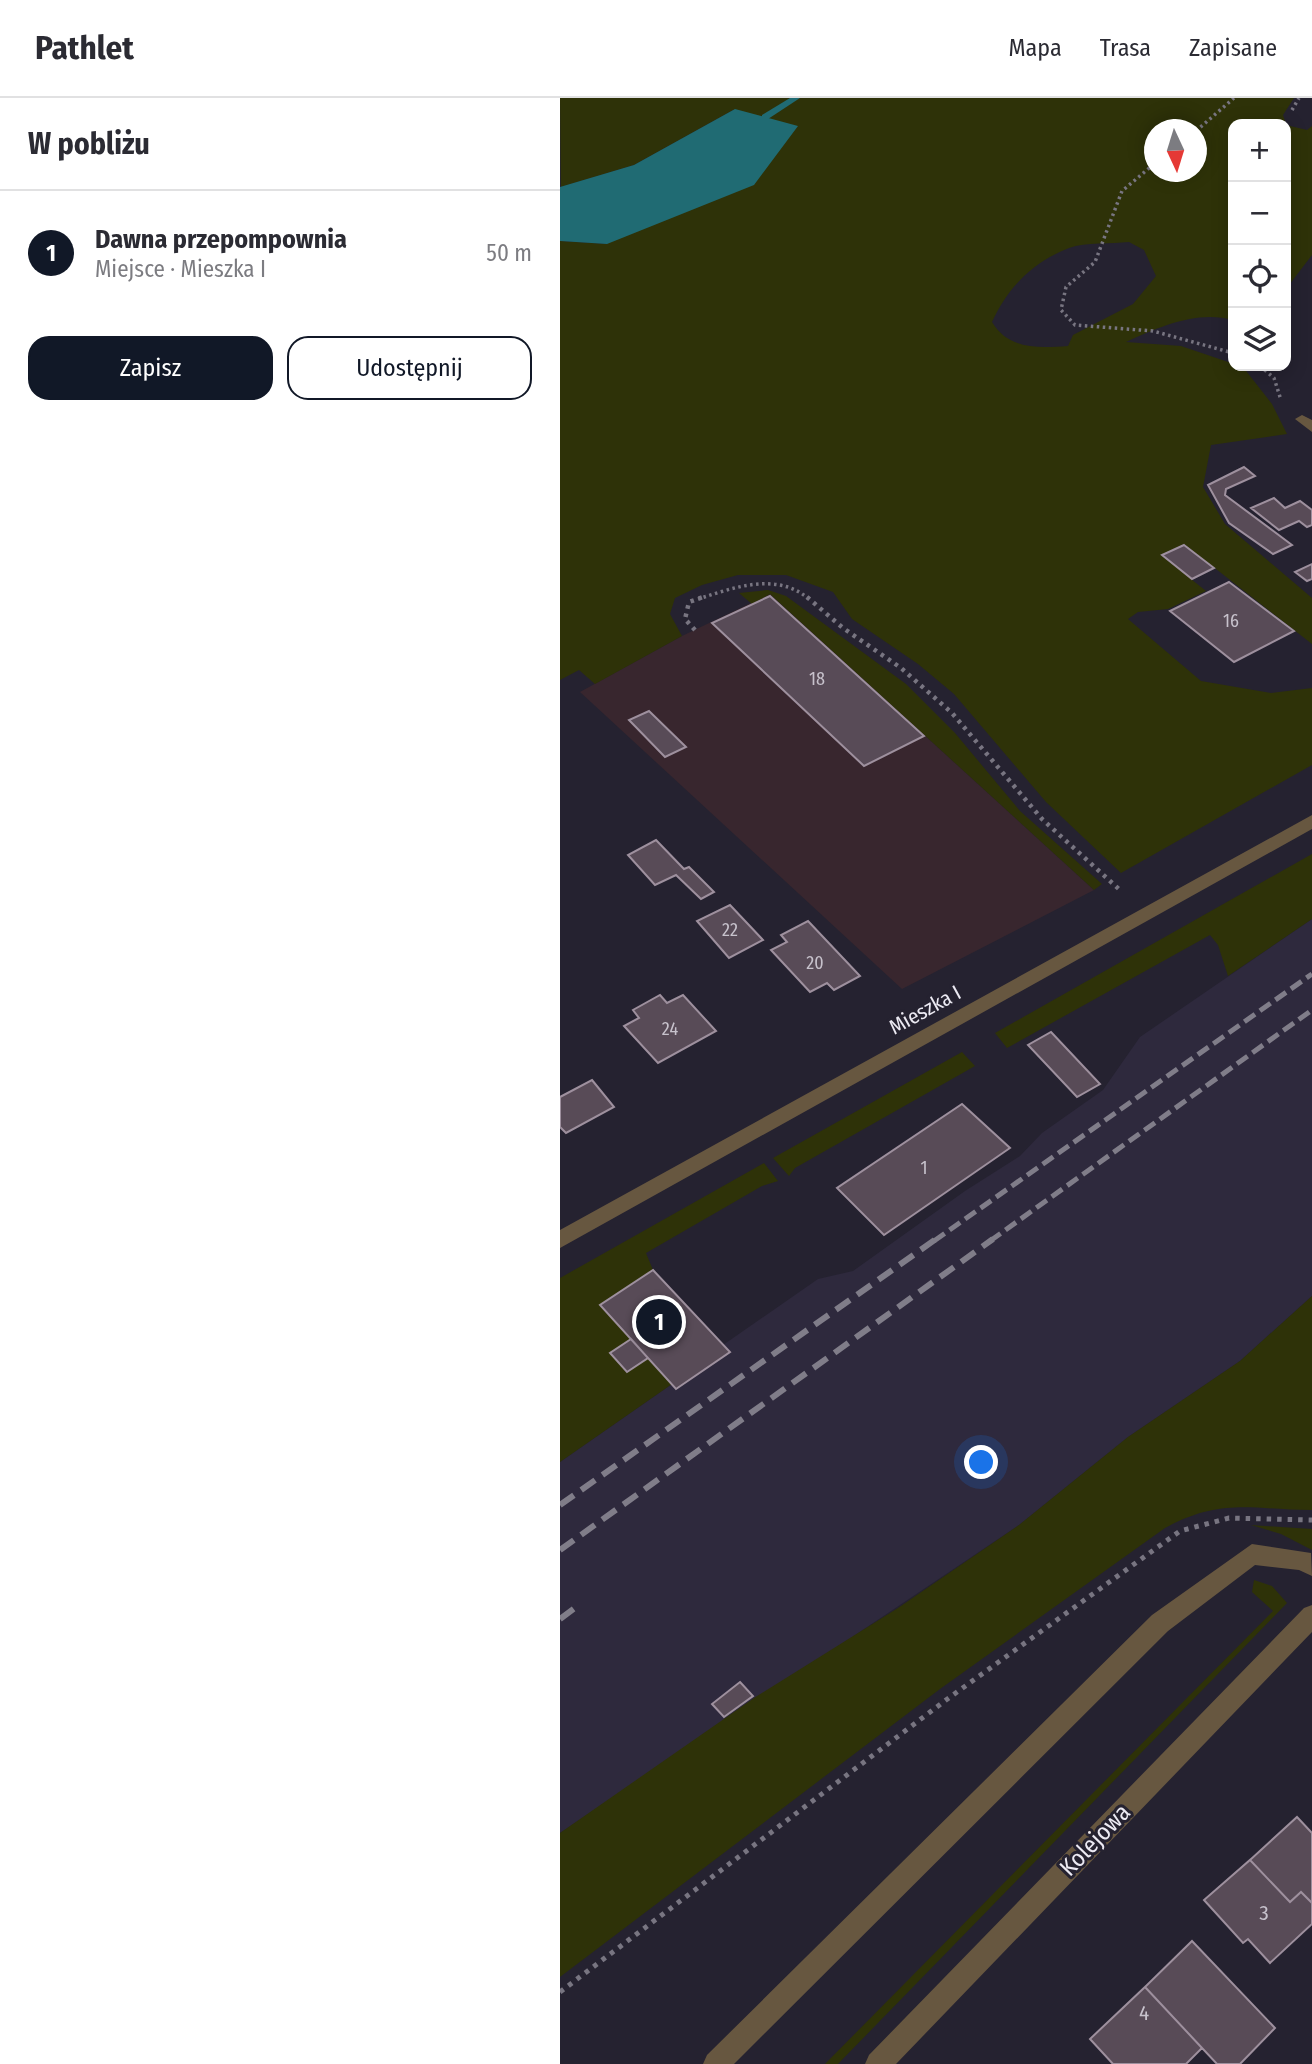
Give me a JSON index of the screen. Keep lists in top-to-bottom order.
{
  "streets": {
    "street": ["Mieszka I", "Kolejowa"]
  },
  "house_numbers": [
    "16",
    "18",
    "22",
    "20",
    "24",
    "1",
    "3",
    "4"
  ],
  "north": "bottom",
  "page": {
    "header": "Pathlet",
    "nav": ["Mapa", "Trasa", "Zapisane"],
    "heading": "W pobliżu",
    "map_buttons": ["+", "−"],
    "list": [
      {
        "mark": "1",
        "name": "Dawna przepompownia",
        "note": "Miejsce · Mieszka I",
        "value": "50 m"
      }
    ],
    "buttons": ["Zapisz", "Udostępnij"],
    "pins": "1"
  }
}
